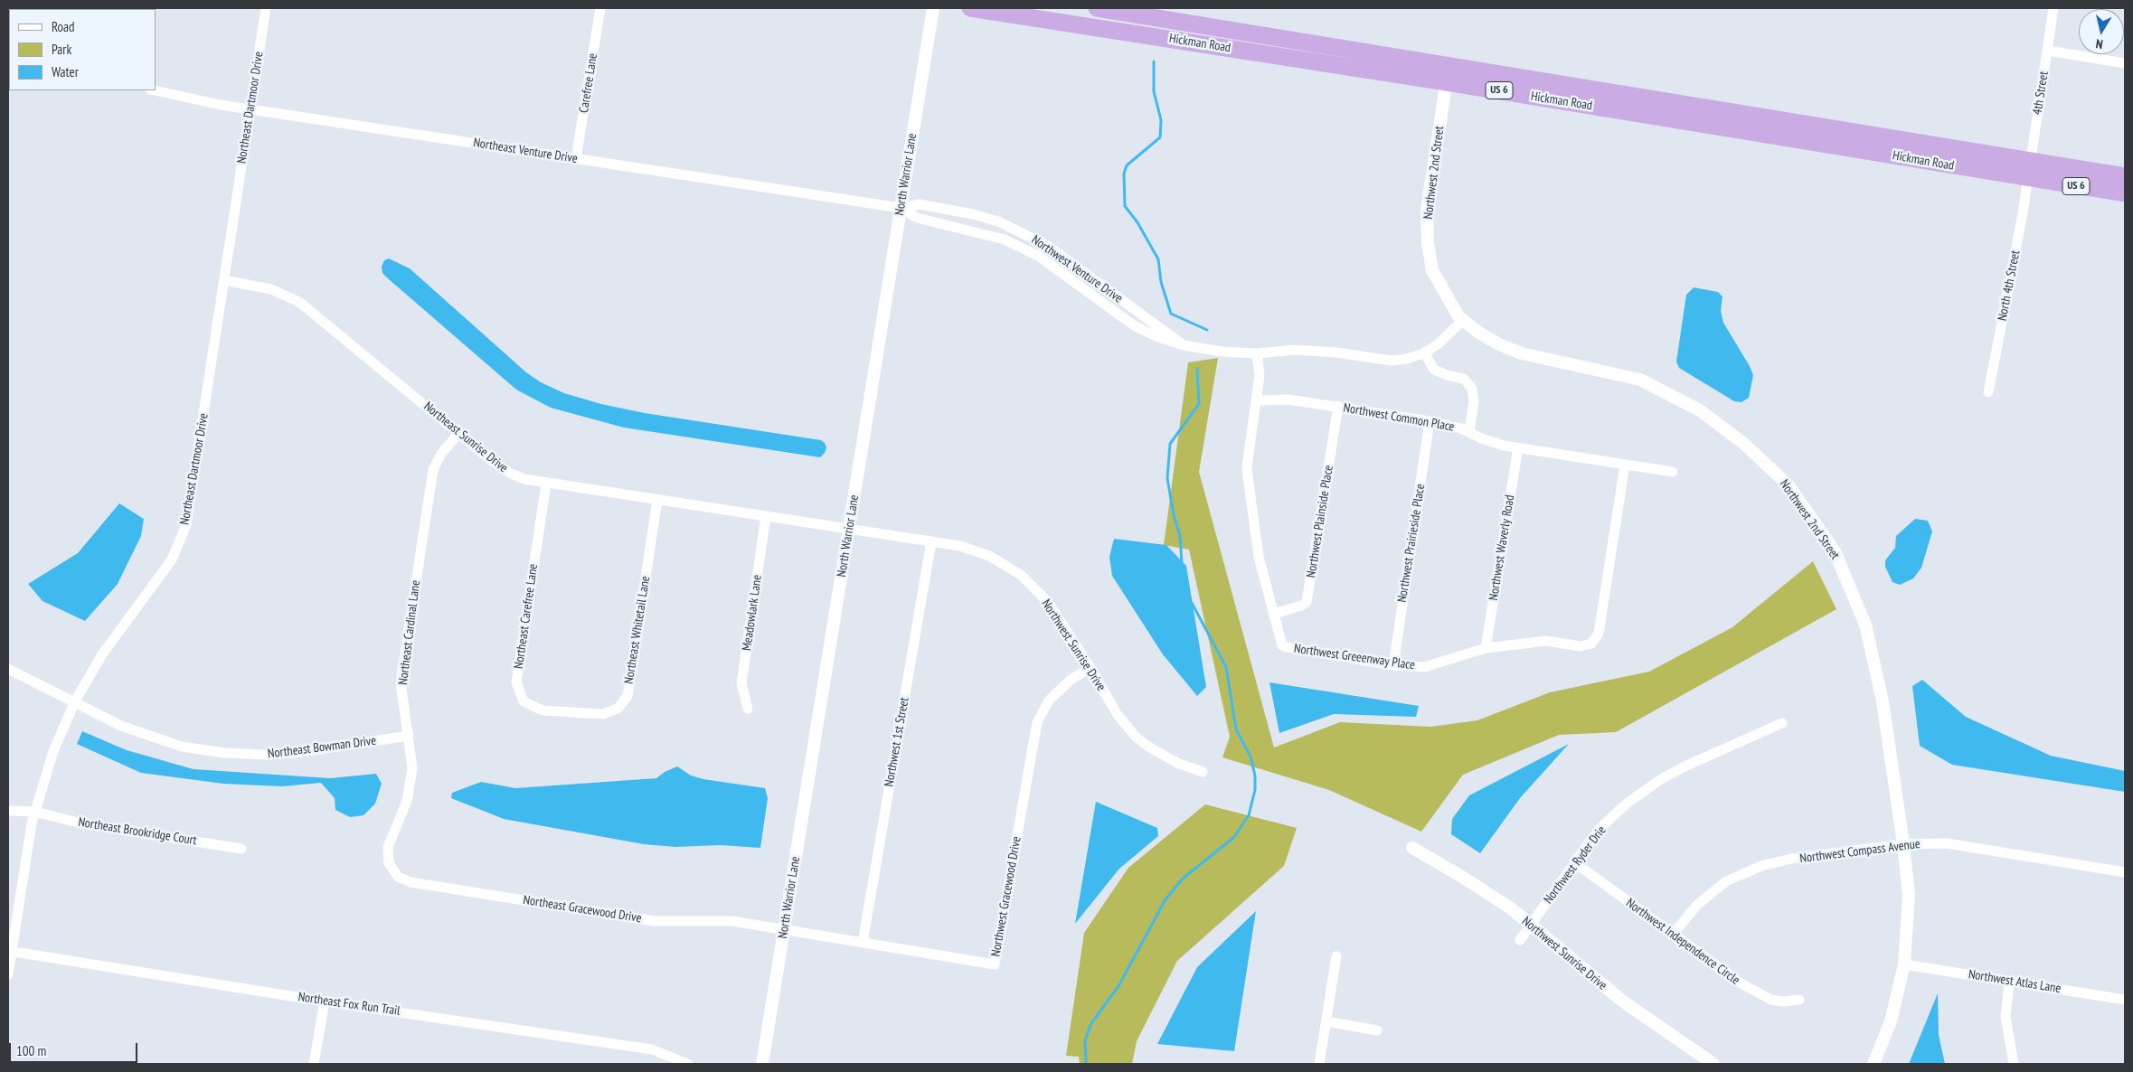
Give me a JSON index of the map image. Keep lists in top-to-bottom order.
{
  "streets": {
    "highway": ["Hickman Road", "US 6"],
    "street": [
      "Carefree Lane",
      "4th Street",
      "Northeast Dartmoor Drive",
      "Northeast Venture Drive",
      "Northwest 2nd Street",
      "North Warrior Lane",
      "Northwest Venture Drive",
      "North 4th Street",
      "Northwest Common Place",
      "Northeast Sunrise Drive",
      "Northwest Plainside Place",
      "Northwest Prairieside Place",
      "Northwest Waverly Road",
      "Meadowlark Lane",
      "Northeast Carefree Lane",
      "Northeast Whitetail Lane",
      "Northeast Cardinal Lane",
      "Northwest Sunrise Drive",
      "Northwest Greeenway Place",
      "Northwest 1st Street",
      "Northeast Bowman Drive",
      "Northeast Brookridge Court",
      "Northwest Compass Avenue",
      "Northwest Ryder Drie",
      "Northwest Gracewood Drive",
      "Northeast Gracewood Drive",
      "Northwest Independence Circle",
      "Northwest Atlas Lane",
      "Northeast Fox Run Trail"
    ]
  },
  "crossings": [
    ["Hickman Road", "4th Street"],
    ["Hickman Road", "Northwest 2nd Street"],
    ["Hickman Road", "North 4th Street"],
    ["Carefree Lane", "Northeast Venture Drive"],
    ["4th Street", "North 4th Street"],
    ["Northeast Dartmoor Drive", "Northeast Venture Drive"],
    ["Northeast Dartmoor Drive", "Northeast Sunrise Drive"],
    ["Northeast Dartmoor Drive", "Northeast Bowman Drive"],
    ["Northeast Dartmoor Drive", "Northeast Brookridge Court"],
    ["Northeast Dartmoor Drive", "Northeast Fox Run Trail"],
    ["Northeast Venture Drive", "North Warrior Lane"],
    ["Northeast Venture Drive", "Northwest Venture Drive"],
    ["Northwest 2nd Street", "Northwest Venture Drive"],
    ["Northwest 2nd Street", "Northwest Compass Avenue"],
    ["Northwest 2nd Street", "Northwest Atlas Lane"],
    ["North Warrior Lane", "Northwest Venture Drive"],
    ["North Warrior Lane", "Northeast Sunrise Drive"],
    ["North Warrior Lane", "Northwest Sunrise Drive"],
    ["North Warrior Lane", "Northwest Gracewood Drive"],
    ["North Warrior Lane", "Northeast Gracewood Drive"],
    ["Northwest Venture Drive", "Northwest Greeenway Place"],
    ["Northwest Common Place", "Northwest Plainside Place"],
    ["Northwest Common Place", "Northwest Prairieside Place"],
    ["Northwest Common Place", "Northwest Waverly Road"],
    ["Northwest Common Place", "Northwest Greeenway Place"],
    ["Northeast Sunrise Drive", "Meadowlark Lane"],
    ["Northeast Sunrise Drive", "Northeast Carefree Lane"],
    ["Northeast Sunrise Drive", "Northeast Whitetail Lane"],
    ["Northeast Sunrise Drive", "Northeast Cardinal Lane"],
    ["Northeast Sunrise Drive", "Northwest Sunrise Drive"],
    ["Northwest Plainside Place", "Northwest Greeenway Place"],
    ["Northwest Prairieside Place", "Northwest Greeenway Place"],
    ["Northwest Waverly Road", "Northwest Greeenway Place"],
    ["Northeast Carefree Lane", "Northeast Whitetail Lane"],
    ["Northeast Cardinal Lane", "Northeast Bowman Drive"],
    ["Northeast Cardinal Lane", "Northeast Gracewood Drive"],
    ["Northwest Sunrise Drive", "Northwest 1st Street"],
    ["Northwest Sunrise Drive", "Northwest Ryder Drie"],
    ["Northwest Sunrise Drive", "Northwest Gracewood Drive"],
    ["Northwest 1st Street", "Northwest Gracewood Drive"],
    ["Northwest Compass Avenue", "Northwest Independence Circle"],
    ["Northwest Ryder Drie", "Northwest Independence Circle"],
    ["Northwest Gracewood Drive", "Northeast Gracewood Drive"]
  ],
  "legend": ["Road", "Park", "Water"],
  "scale_bar": "100 m",
  "north": "bottom"
}
